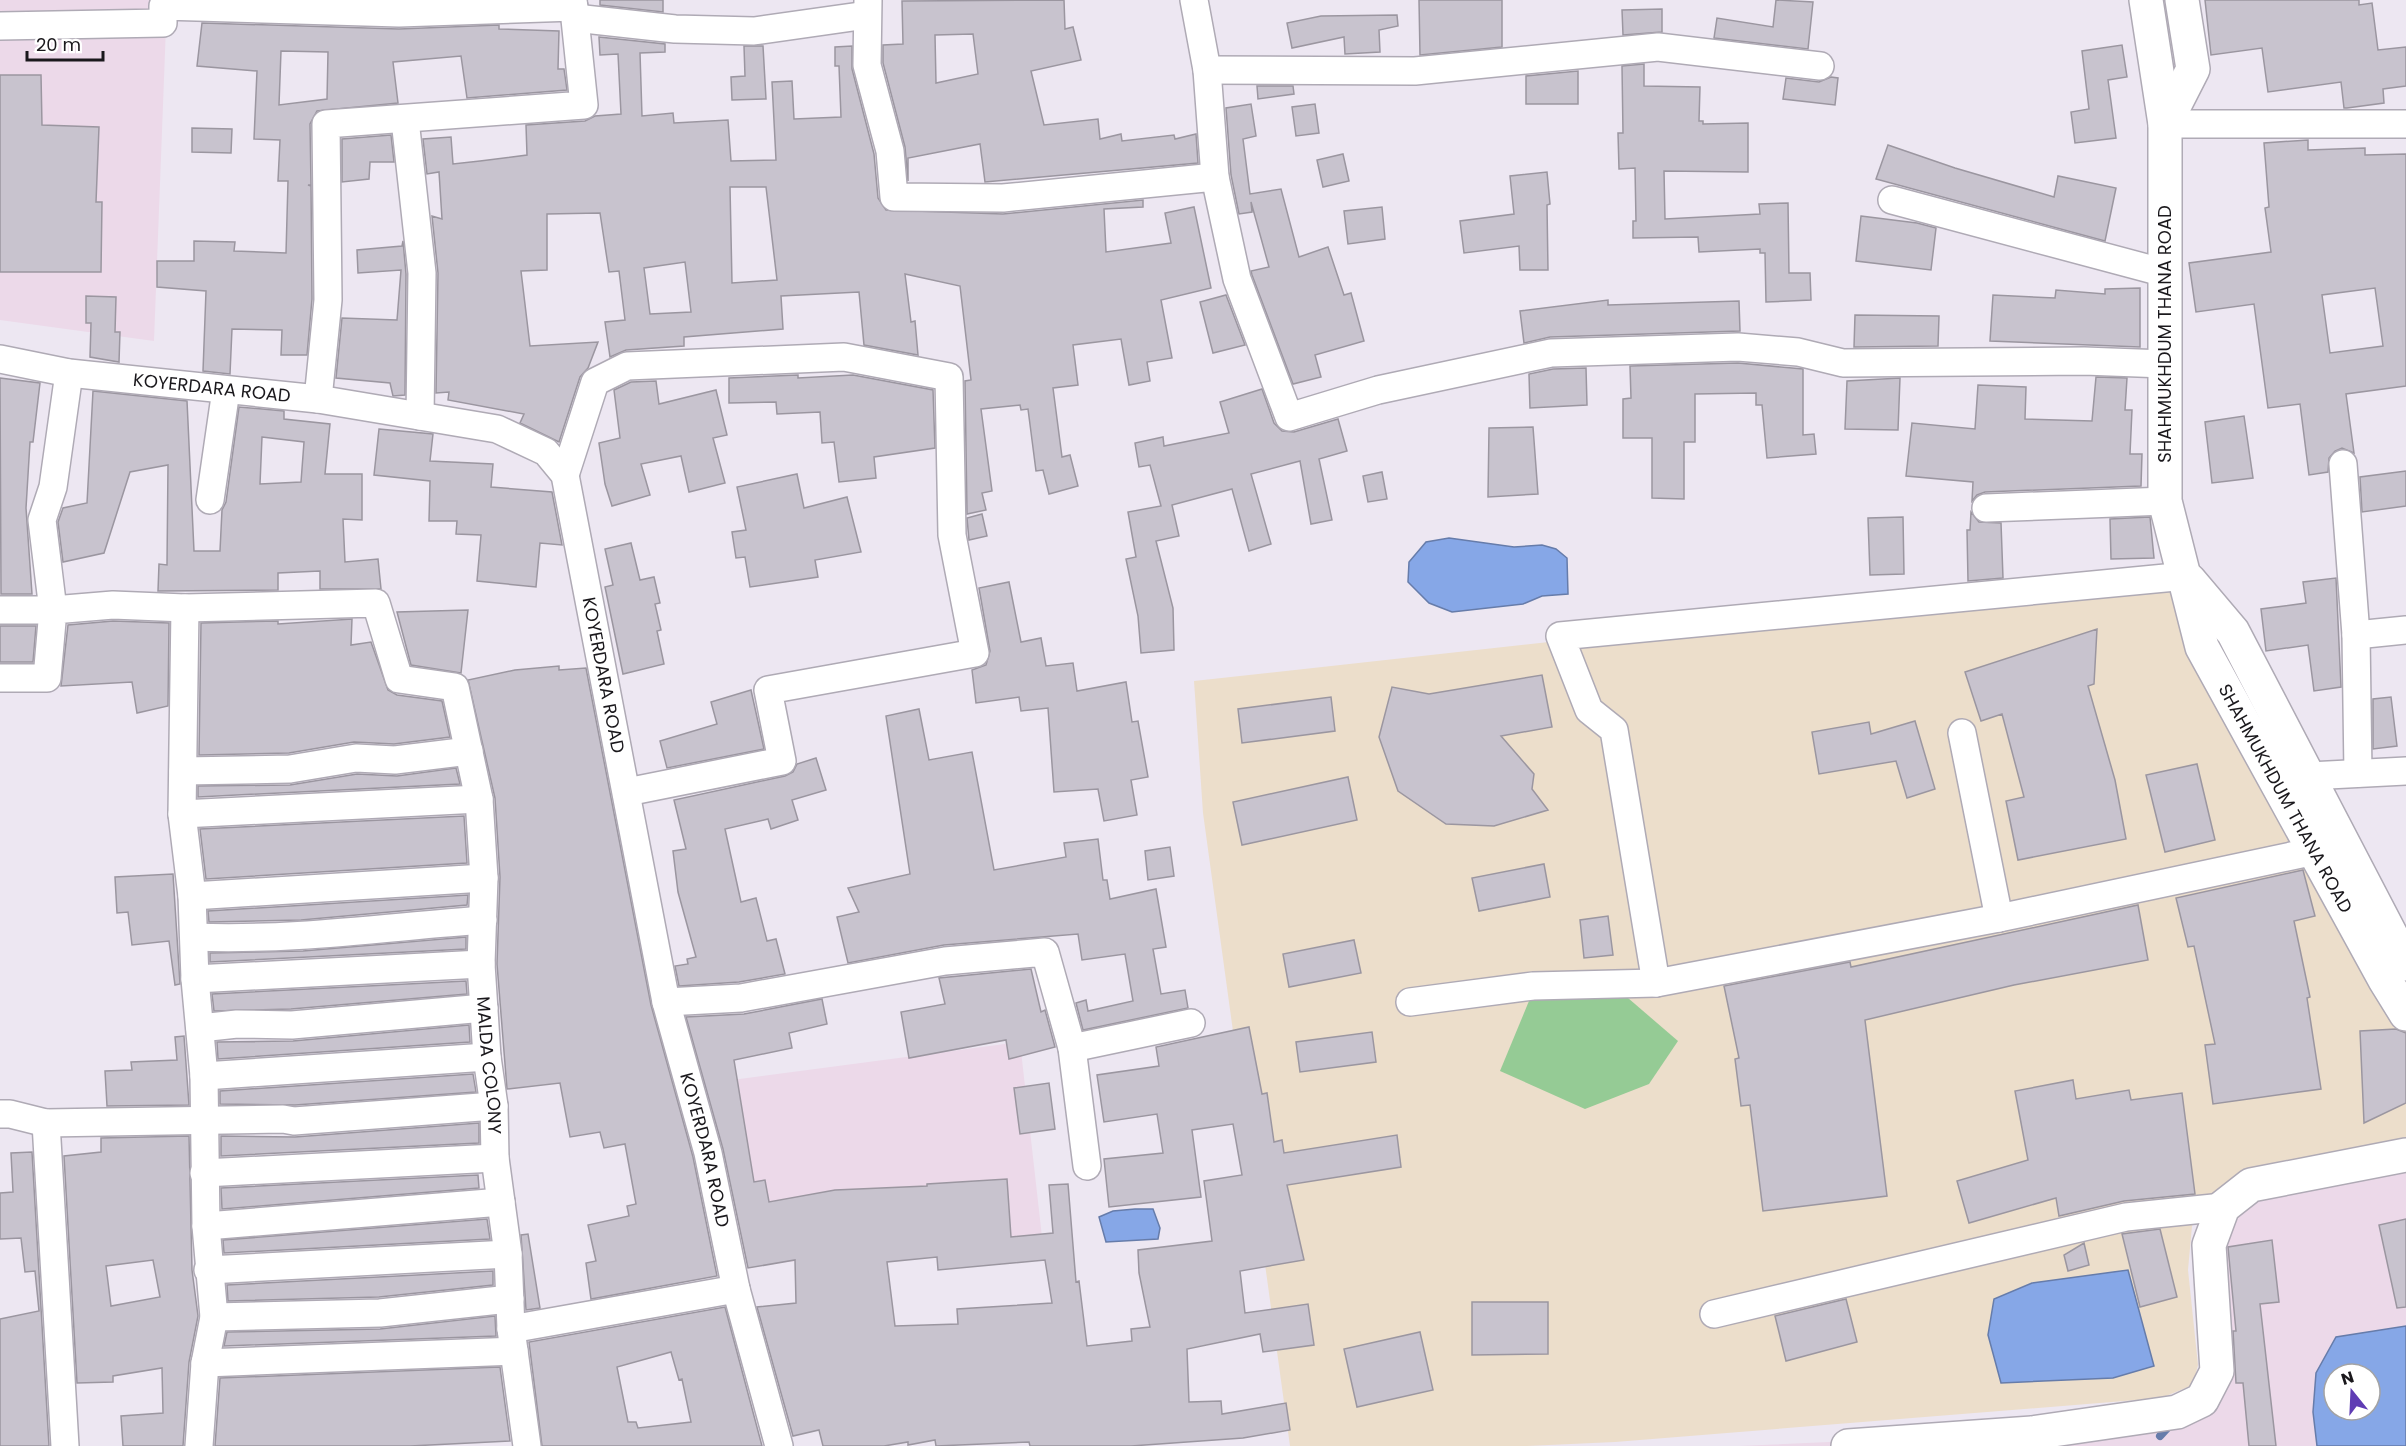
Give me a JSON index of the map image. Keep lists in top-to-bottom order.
{
  "streets": {
    "main road": ["SHAHMUKHDUM THANA ROAD"],
    "street": ["KOYERDARA ROAD", "MALDA COLONY"]
  },
  "scale_bar": "20 m",
  "north": "top"
}
